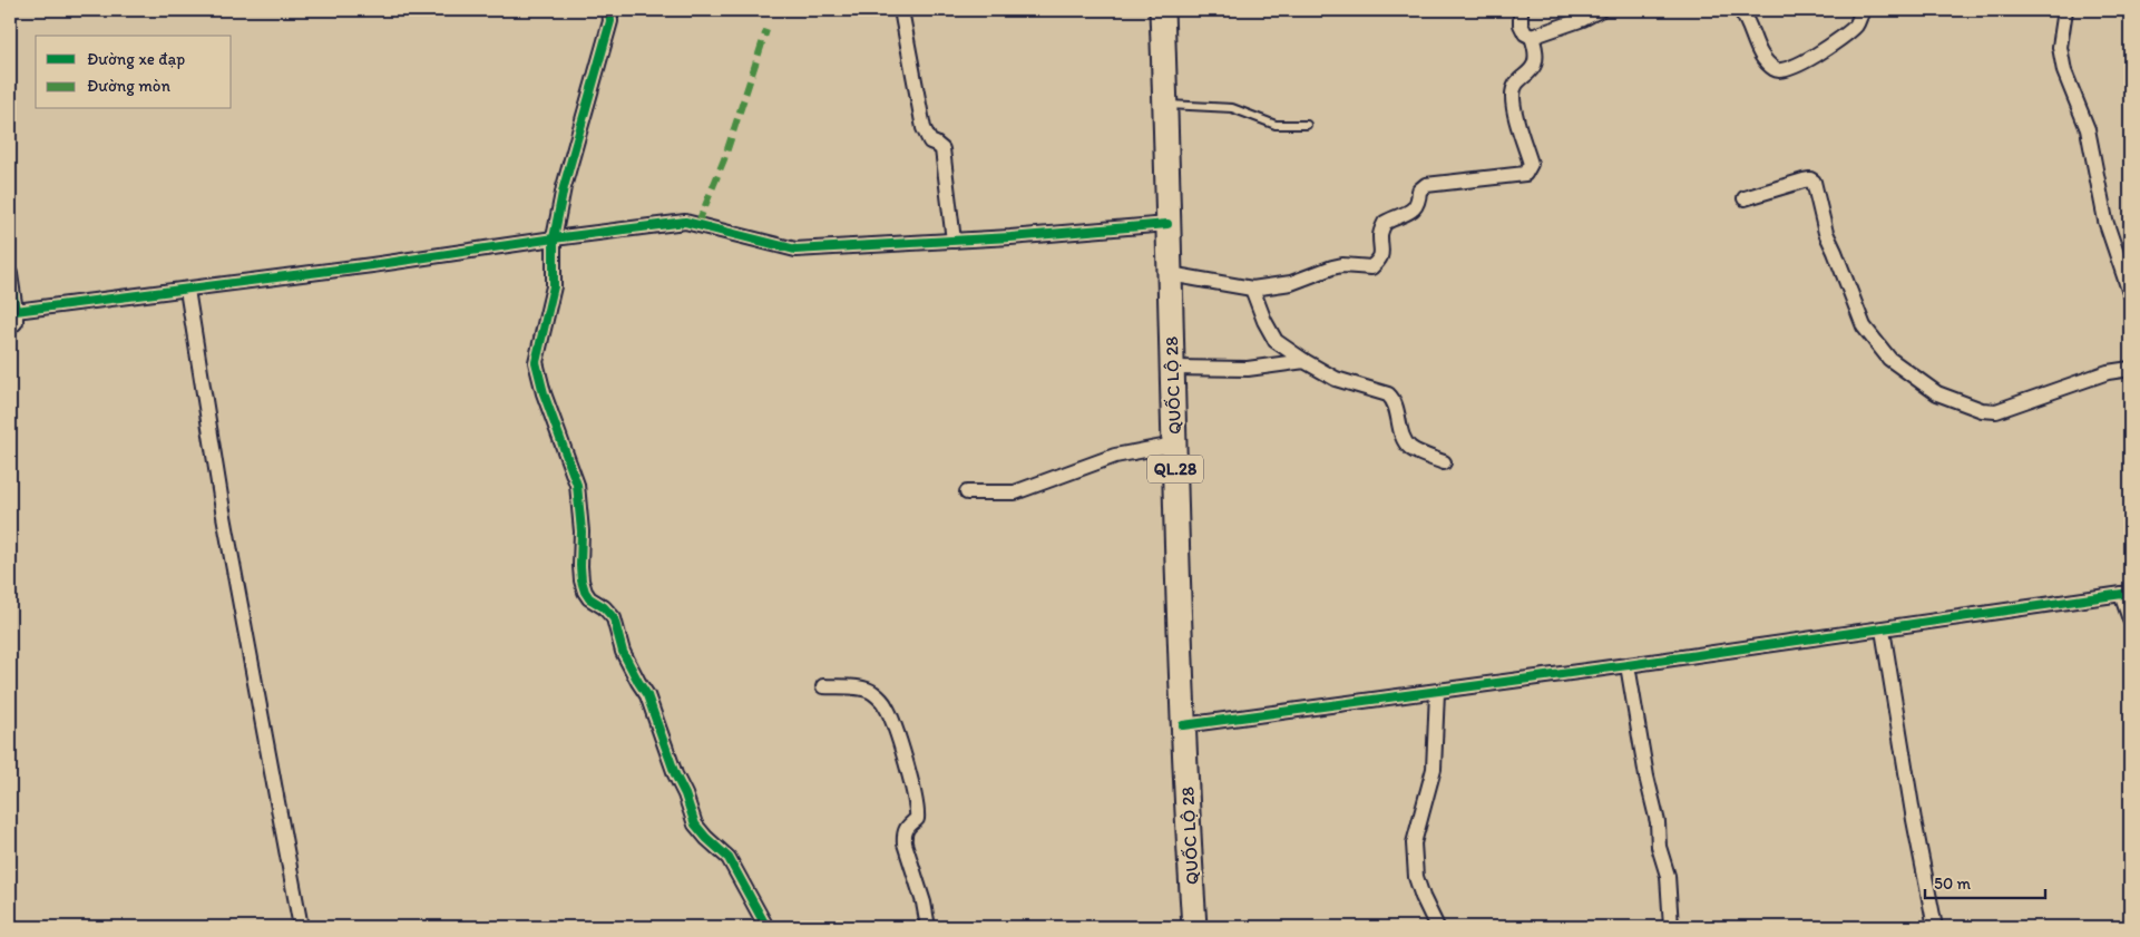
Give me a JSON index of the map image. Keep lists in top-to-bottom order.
{
  "streets": {
    "highway": ["QUỐC LỘ 28", "QL.28"]
  },
  "legend": ["Đường xe đạp", "Đường mòn"],
  "scale_bar": "50 m"
}
